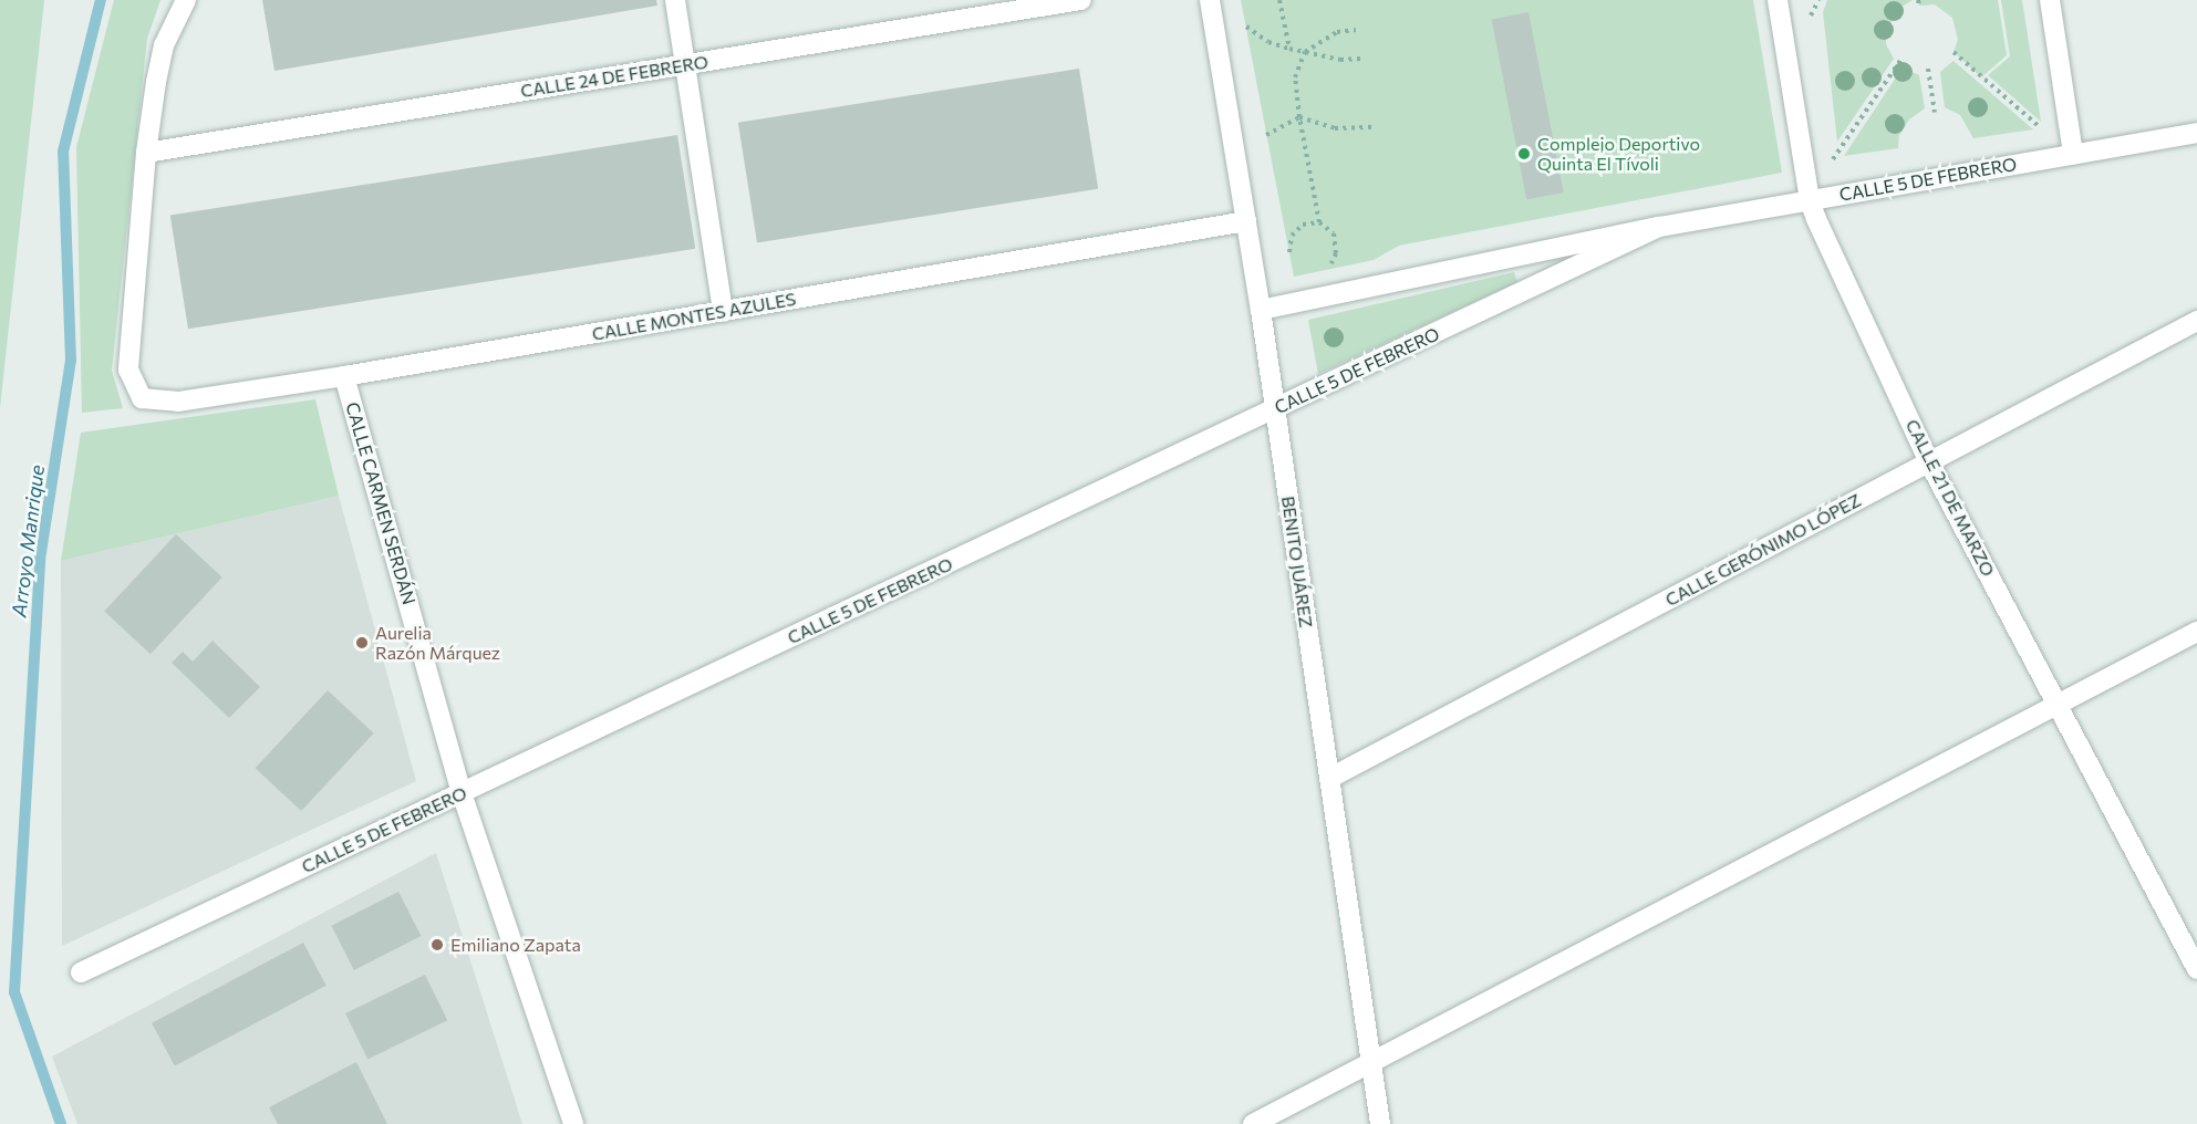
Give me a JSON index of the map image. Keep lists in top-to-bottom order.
{
  "streets": {
    "street": [
      "CALLE 24 DE FEBRERO",
      "CALLE 5 DE FEBRERO",
      "CALLE MONTES AZULES",
      "CALLE 21 DE MARZO",
      "CALLE CARMEN SERDÁN",
      "CALLE GERÓNIMO LÓPEZ",
      "BENITO JUÁREZ"
    ]
  },
  "crossings": [
    ["CALLE 24 DE FEBRERO", "CALLE MONTES AZULES"],
    ["CALLE 5 DE FEBRERO", "CALLE 21 DE MARZO"],
    ["CALLE 5 DE FEBRERO", "CALLE CARMEN SERDÁN"],
    ["CALLE 5 DE FEBRERO", "BENITO JUÁREZ"],
    ["CALLE MONTES AZULES", "CALLE CARMEN SERDÁN"],
    ["CALLE MONTES AZULES", "BENITO JUÁREZ"],
    ["CALLE 21 DE MARZO", "CALLE GERÓNIMO LÓPEZ"],
    ["CALLE GERÓNIMO LÓPEZ", "BENITO JUÁREZ"]
  ],
  "water": ["Arroyo Manrique"],
  "places": ["Complejo Deportivo Quinta El Tívoli", "Aurelia Razón Márquez", "Emiliano Zapata"]
}
